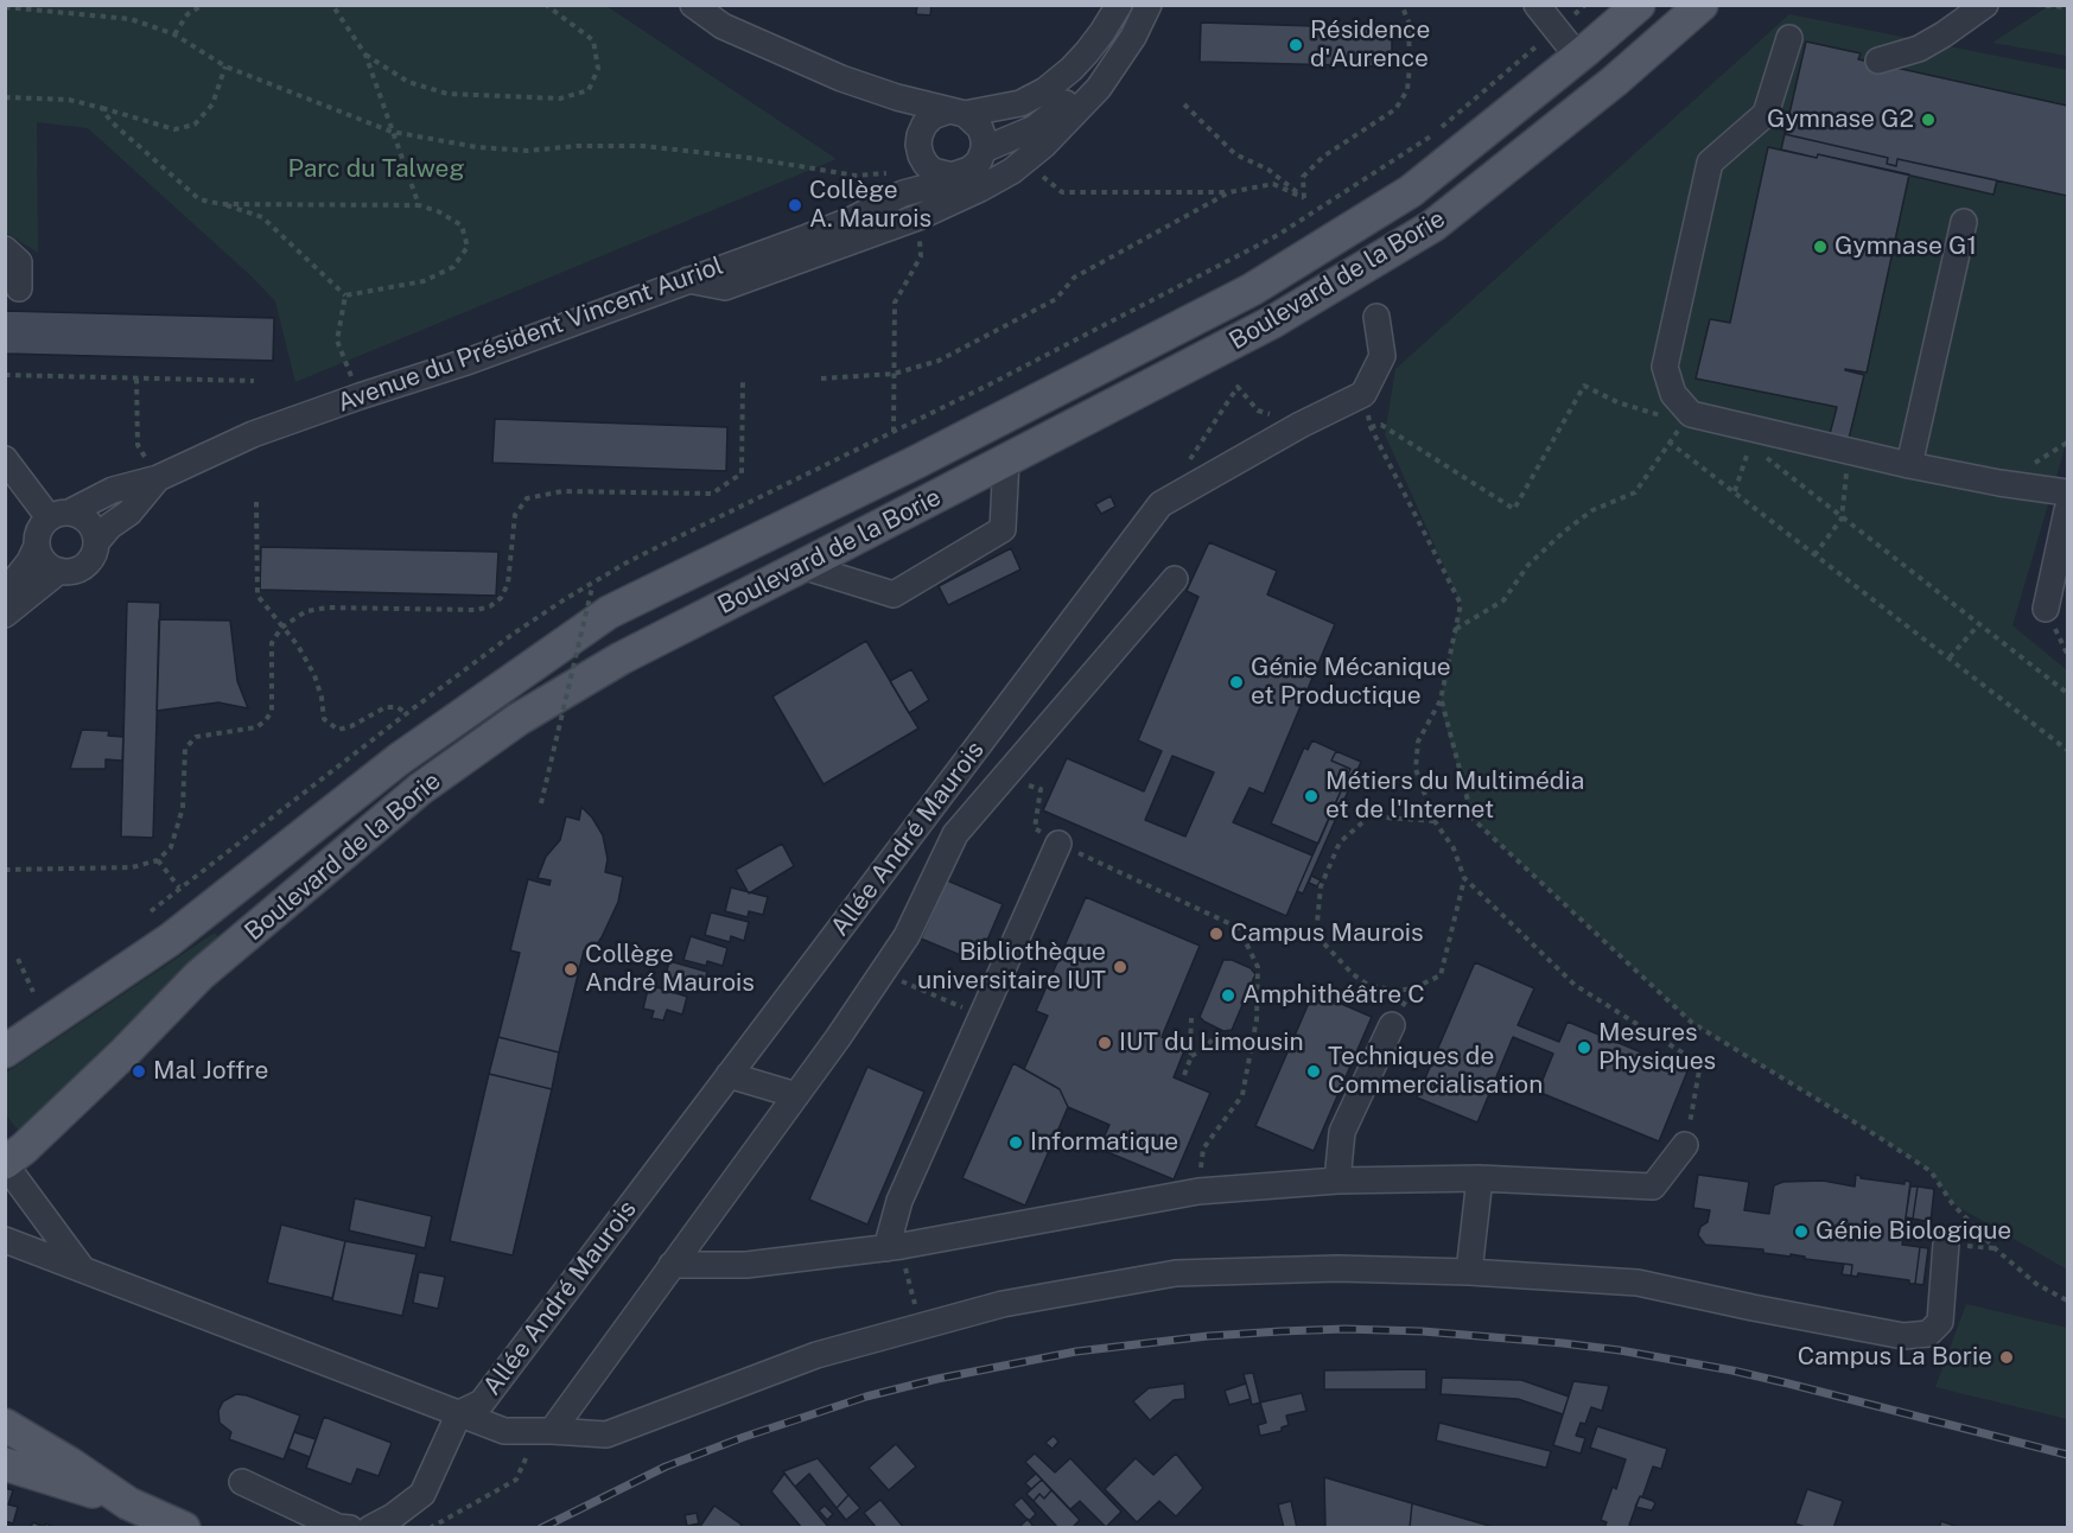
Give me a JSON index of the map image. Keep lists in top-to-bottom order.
{
  "streets": {
    "main road": ["Boulevard de la Borie"],
    "street": ["Avenue du Président Vincent Auriol", "Allée André Maurois"]
  },
  "parks": ["Parc du Talweg"],
  "places": [
    "Résidence d'Aurence",
    "Gymnase G2",
    "Collège A. Maurois",
    "Gymnase G1",
    "Génie Mécanique et Productique",
    "Métiers du Multimédia et de l'Internet",
    "Campus Maurois",
    "Bibliothèque universitaire IUT",
    "Collège André Maurois",
    "Amphithéâtre C",
    "IUT du Limousin",
    "Mesures Physiques",
    "Mal Joffre",
    "Techniques de Commercialisation",
    "Informatique",
    "Génie Biologique",
    "Campus La Borie"
  ]
}
